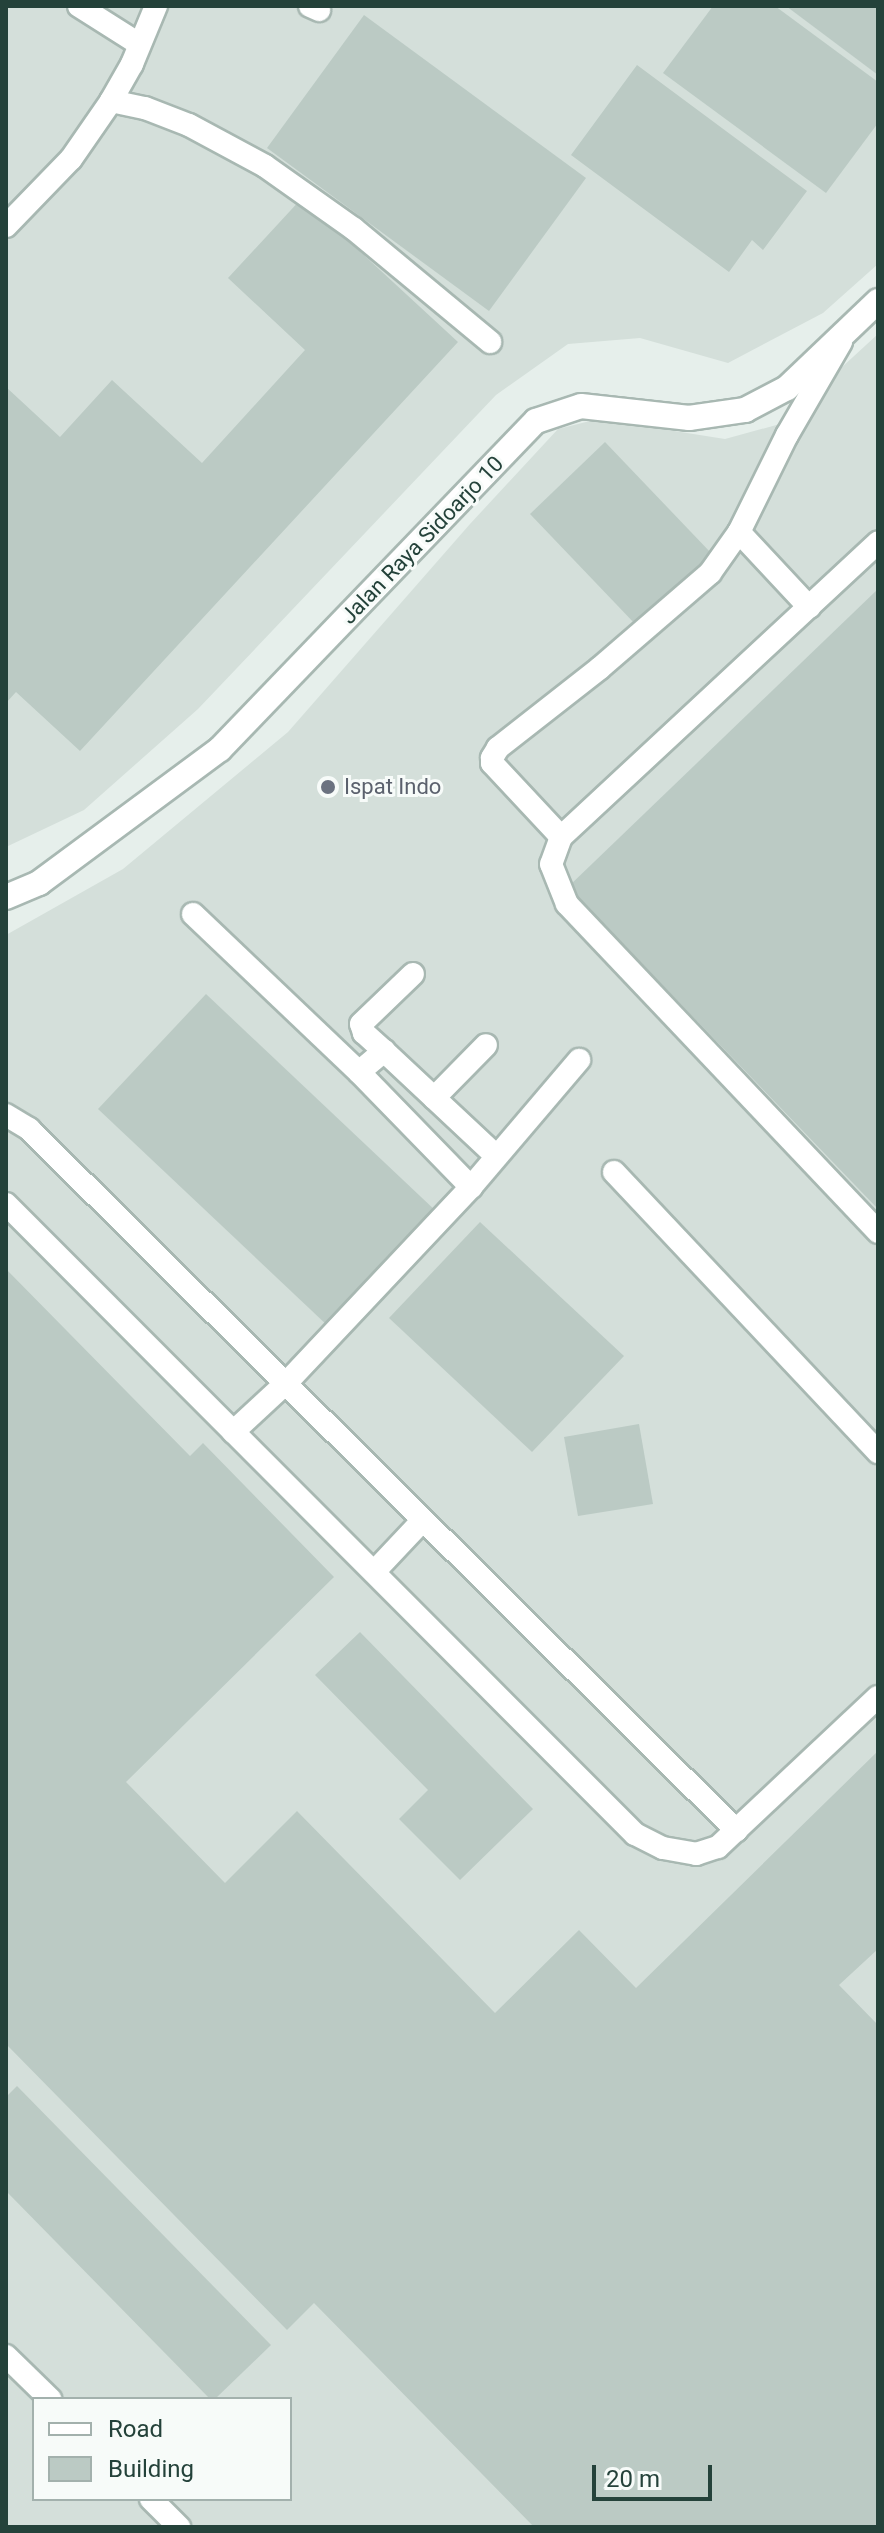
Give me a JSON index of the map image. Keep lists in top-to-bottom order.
{
  "streets": {
    "street": ["Jalan Raya Sidoarjo 10"]
  },
  "places": ["Ispat Indo"],
  "legend": ["Road", "Building"],
  "scale_bar": "20 m"
}
